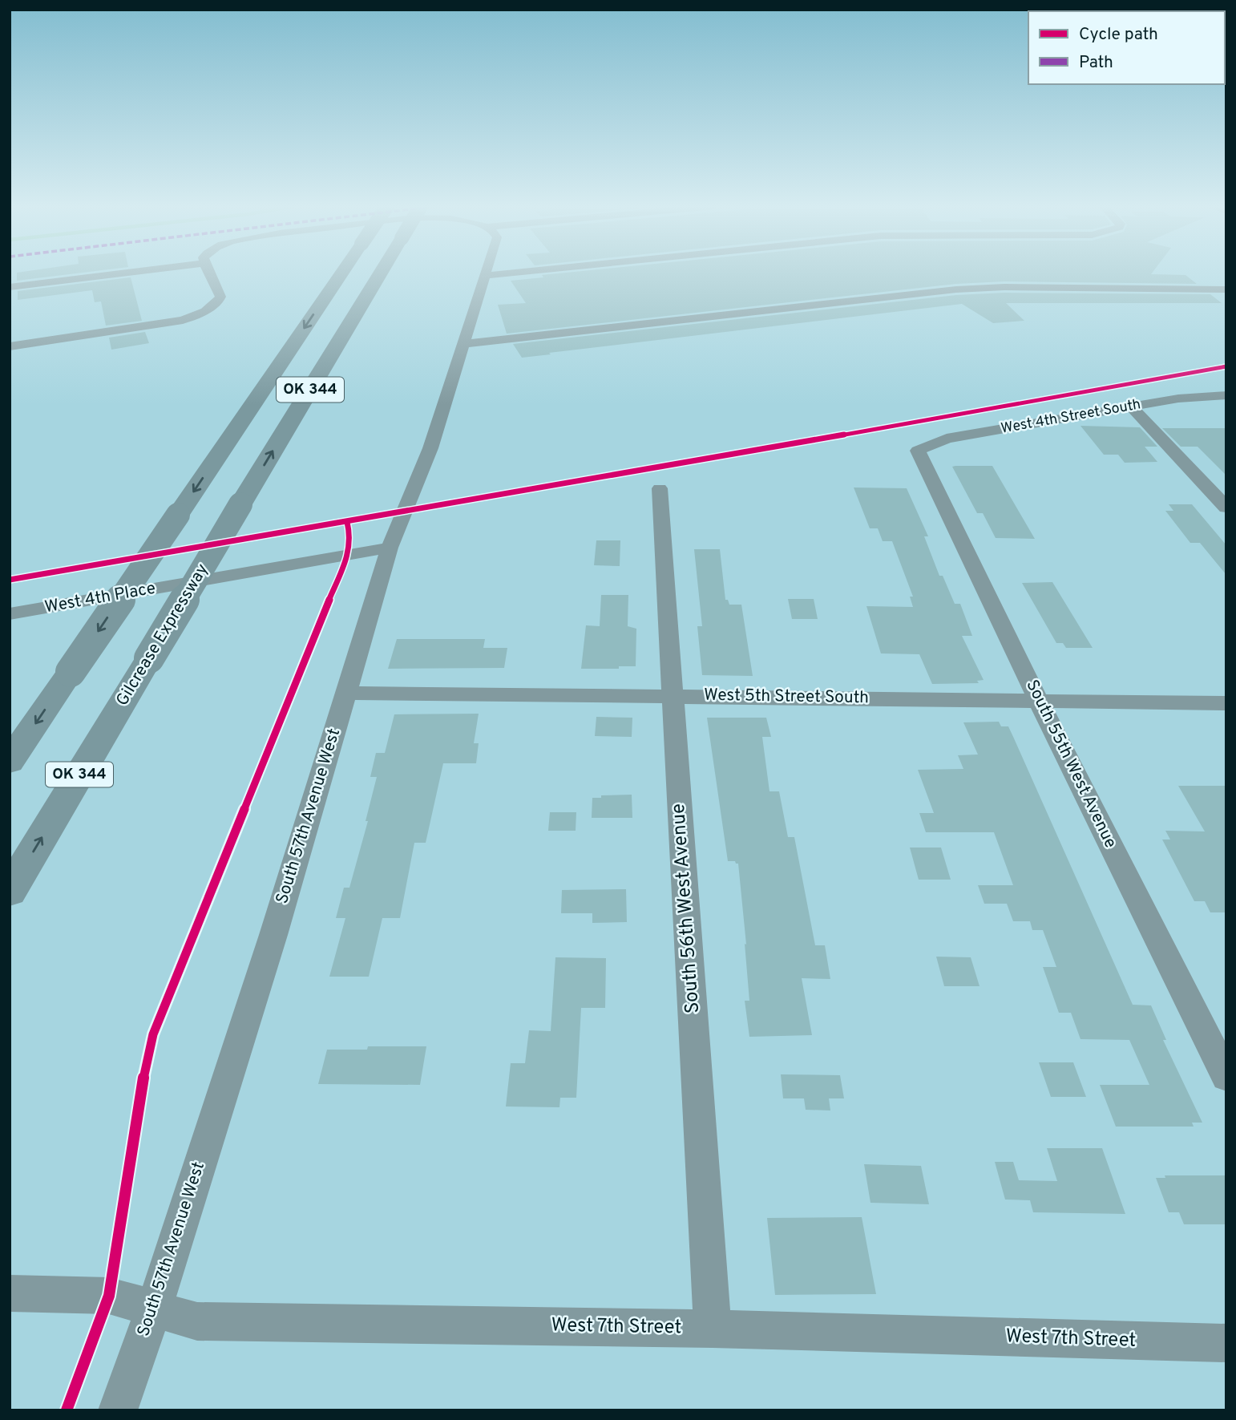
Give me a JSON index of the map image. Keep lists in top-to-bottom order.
{
  "streets": {
    "highway": ["OK 344", "Gilcrease Expressway"],
    "street": [
      "West 4th Street South",
      "West 4th Place",
      "West 5th Street South",
      "South 55th West Avenue",
      "South 57th Avenue West",
      "South 56th West Avenue",
      "West 7th Street"
    ]
  },
  "crossings": [
    ["West 4th Street South", "South 55th West Avenue"],
    ["West 4th Place", "South 57th Avenue West"],
    ["West 5th Street South", "South 55th West Avenue"],
    ["West 5th Street South", "South 57th Avenue West"],
    ["West 5th Street South", "South 56th West Avenue"],
    ["South 57th Avenue West", "West 7th Street"],
    ["South 56th West Avenue", "West 7th Street"]
  ],
  "legend": ["Cycle path", "Path"]
}
